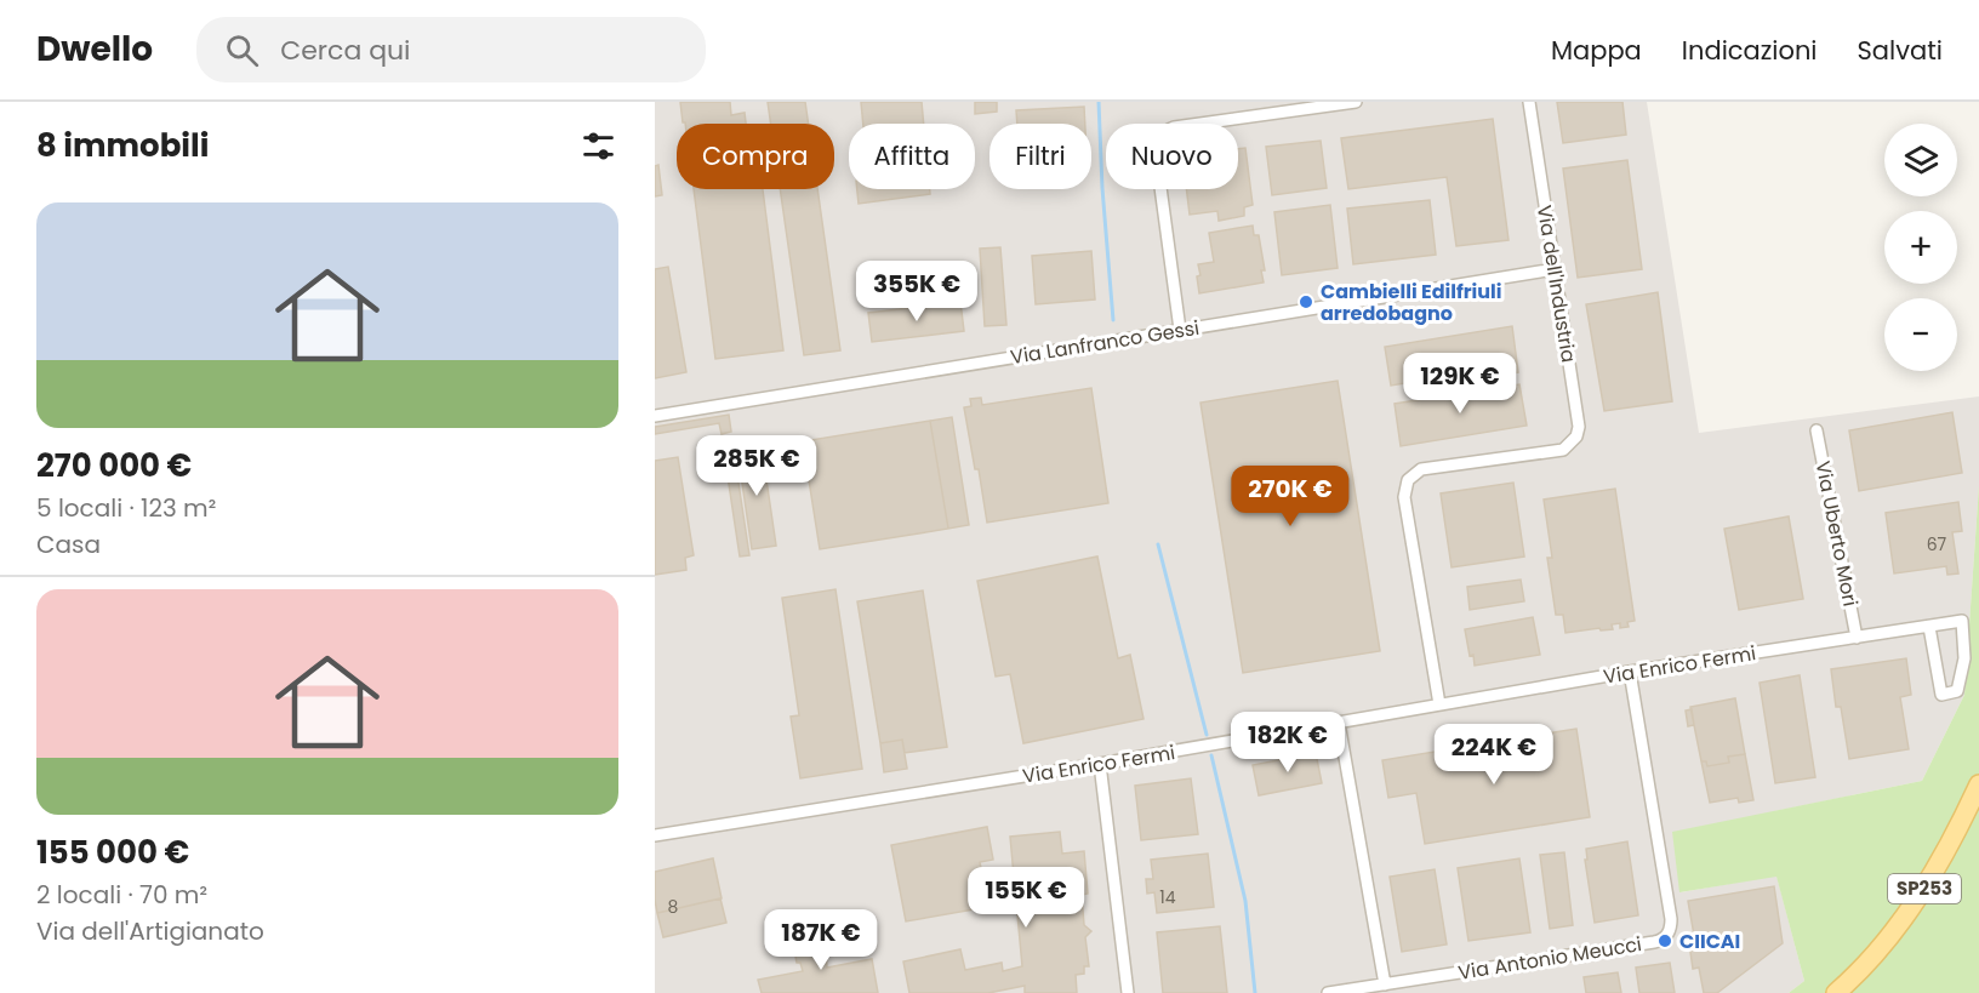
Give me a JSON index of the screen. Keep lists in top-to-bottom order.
{
  "streets": {
    "main road": ["SP253"],
    "street": [
      "Via dell'Industria",
      "Via Lanfranco Gessi",
      "Via Uberto Mori",
      "Via Enrico Fermi",
      "Via Antonio Meucci"
    ]
  },
  "crossings": [
    ["Via dell'Industria", "Via Lanfranco Gessi"],
    ["Via dell'Industria", "Via Enrico Fermi"],
    ["Via Uberto Mori", "Via Enrico Fermi"],
    ["Via Enrico Fermi", "Via Antonio Meucci"]
  ],
  "places": ["Cambielli Edilfriuli arredobagno", "CIICAI"],
  "house_numbers": ["67", "14", "8"],
  "page": {
    "header": "Dwello",
    "search": "Cerca qui",
    "nav": ["Mappa", "Indicazioni", "Salvati"],
    "heading": "8 immobili",
    "map_buttons": ["+", "−"],
    "chip": [
      "Compra",
      "Affitta",
      "Filtri",
      "Nuovo"
    ],
    "list": [
      {
        "name": "270 000 €",
        "note": "5 locali · 123 m² · Casa"
      },
      {
        "name": "155 000 €",
        "note": "2 locali · 70 m² · Via dell'Artigianato"
      }
    ],
    "price": [
      "355K €",
      "129K €",
      "285K €",
      "270K €",
      "182K €",
      "224K €",
      "155K €",
      "187K €"
    ]
  }
}
